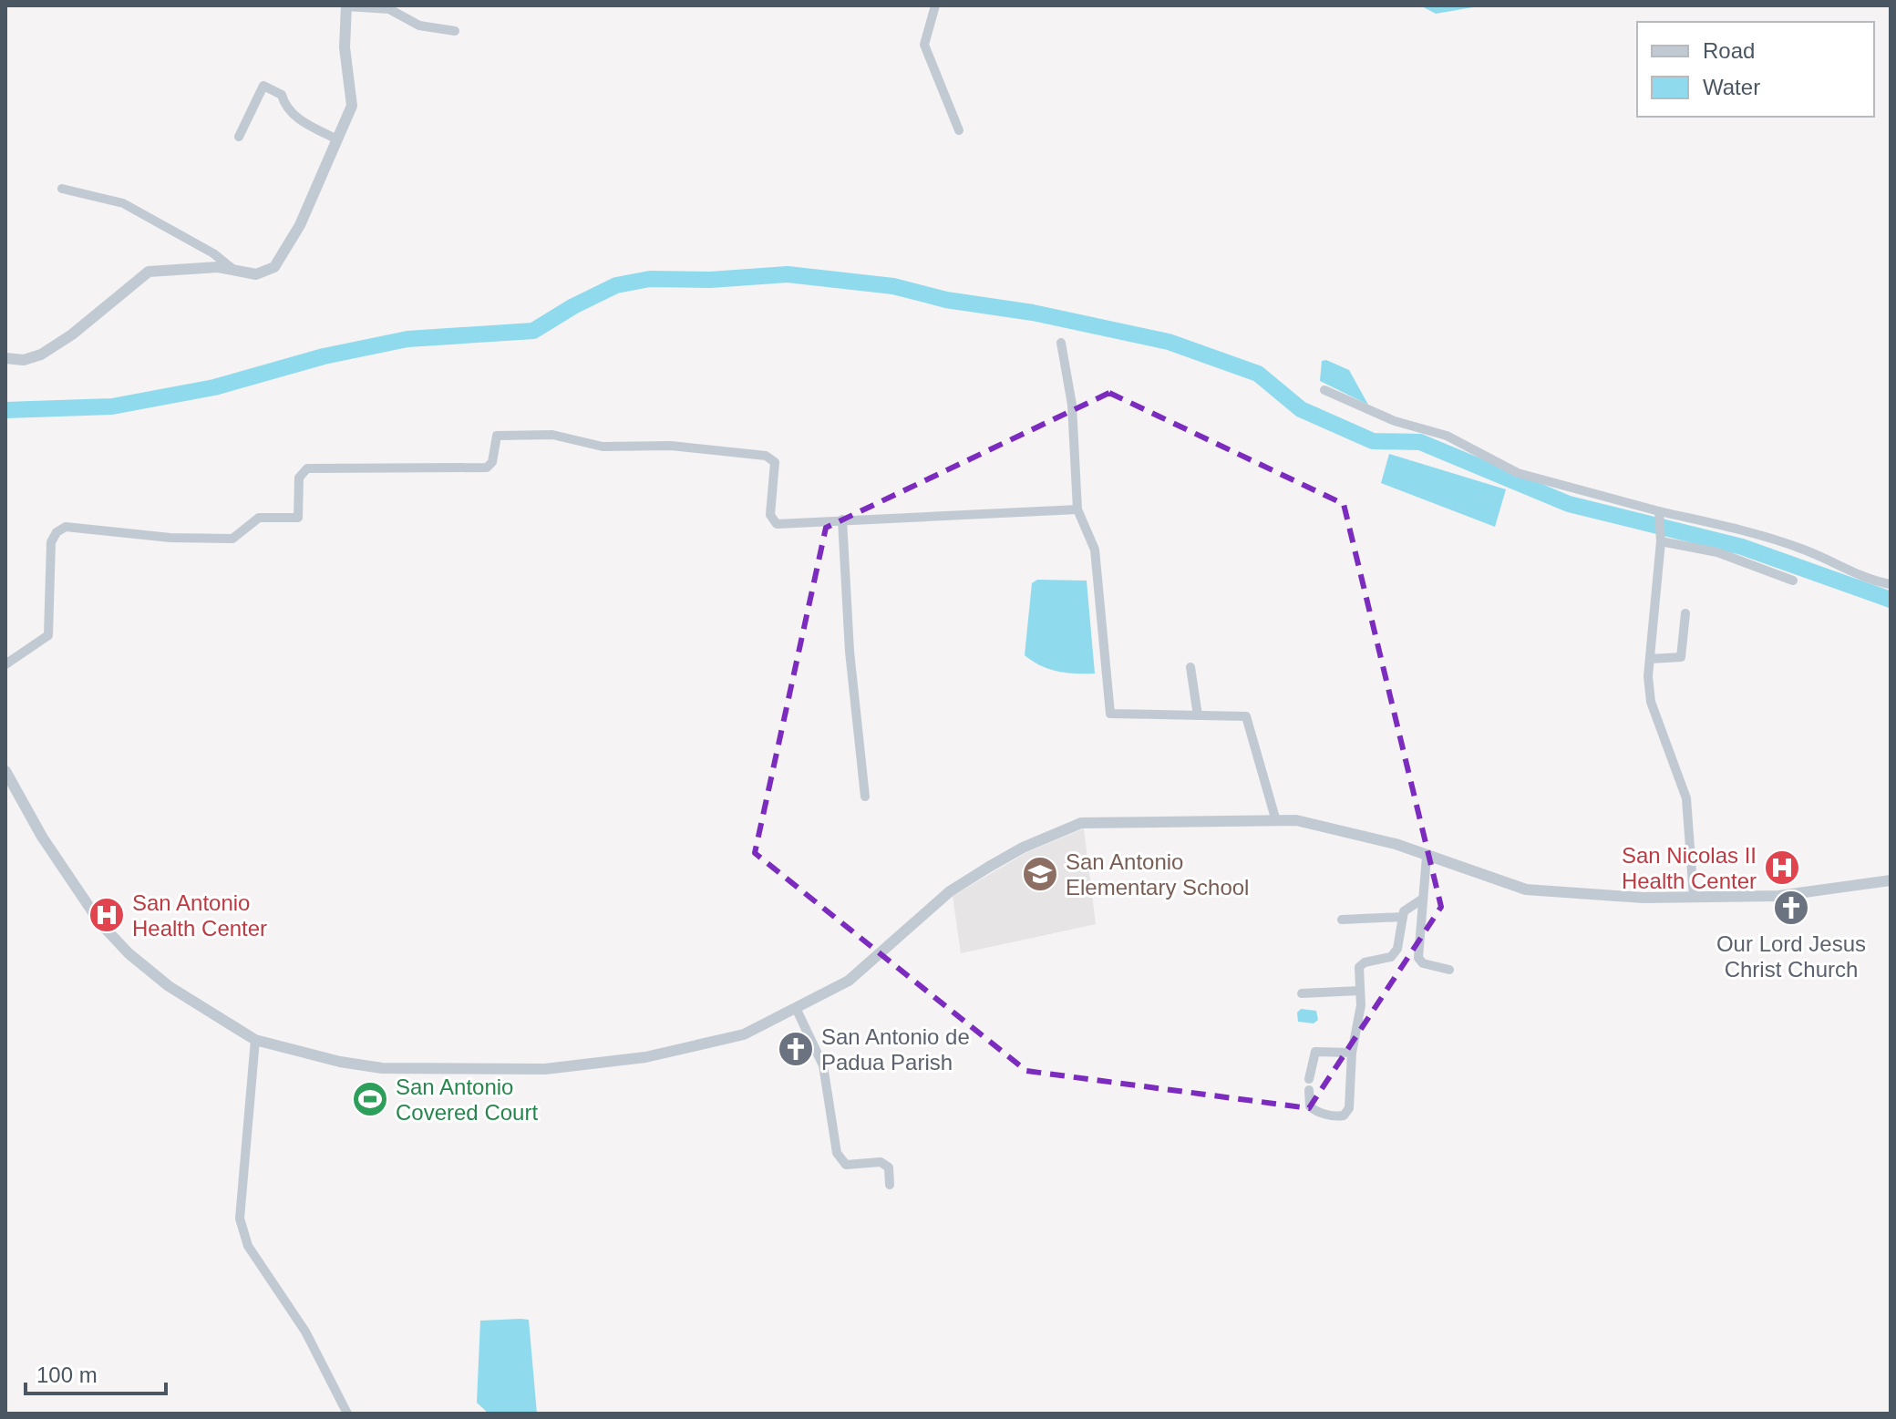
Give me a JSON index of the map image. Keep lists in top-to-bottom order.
{
  "places": {
    "hospital": ["San Nicolas II Health Center", "San Antonio Health Center"],
    "school or university": ["San Antonio Elementary School"],
    "church": ["Our Lord Jesus Christ Church", "San Antonio de Padua Parish"],
    "sports": ["San Antonio Covered Court"]
  },
  "legend": ["Road", "Water"],
  "scale_bar": "100 m"
}
